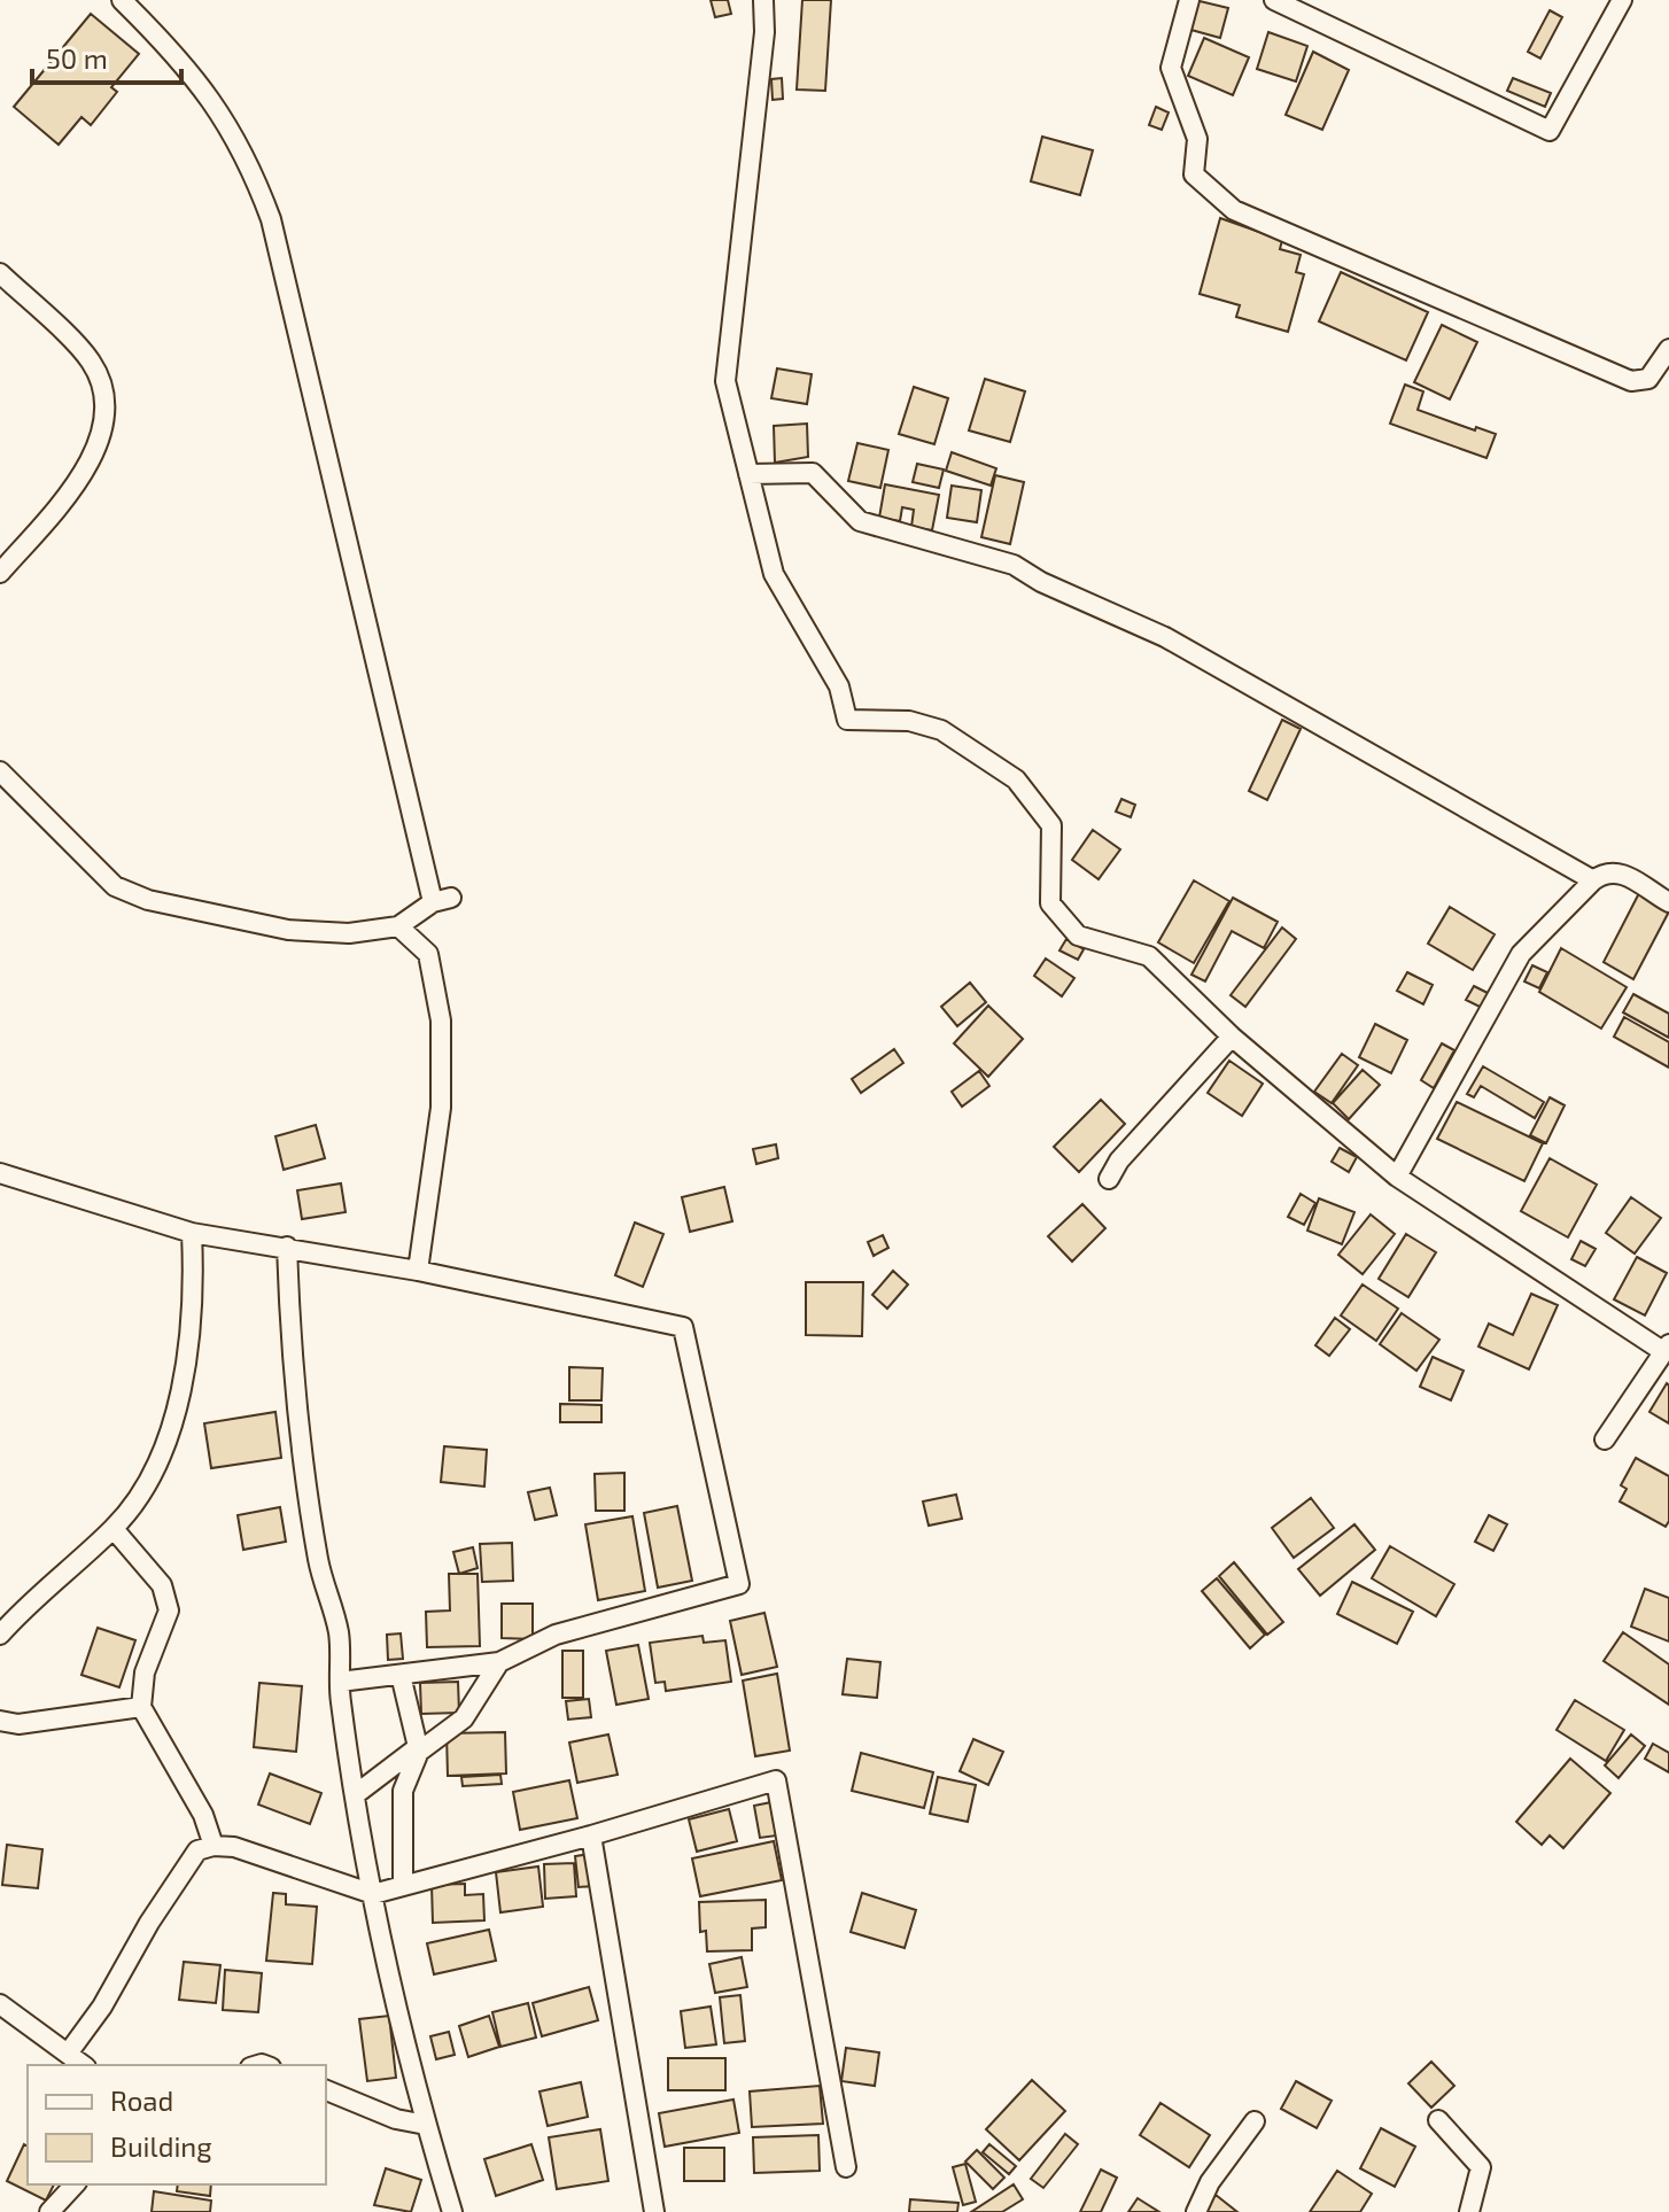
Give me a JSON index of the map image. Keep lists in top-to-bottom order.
{
  "legend": ["Road", "Building"],
  "scale_bar": "50 m"
}
